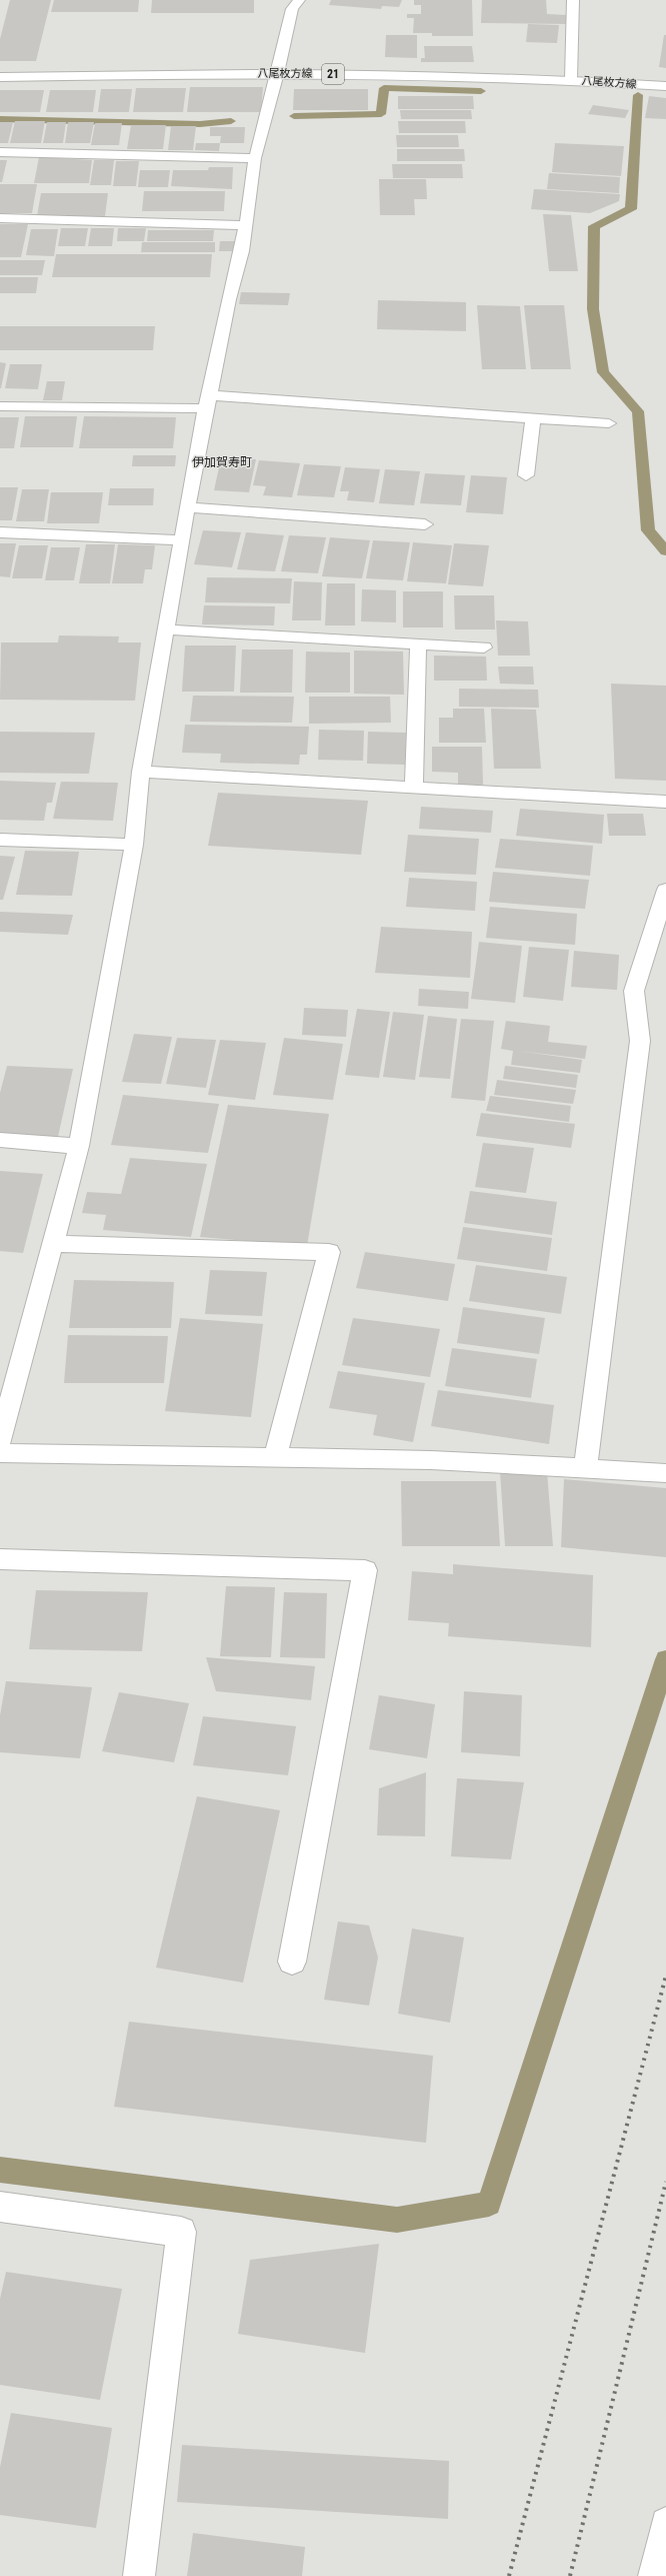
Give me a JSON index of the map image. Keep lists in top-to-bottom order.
{
  "streets": {
    "street": ["八尾枚方線", "21"]
  },
  "districts": ["伊加賀寿町"]
}
